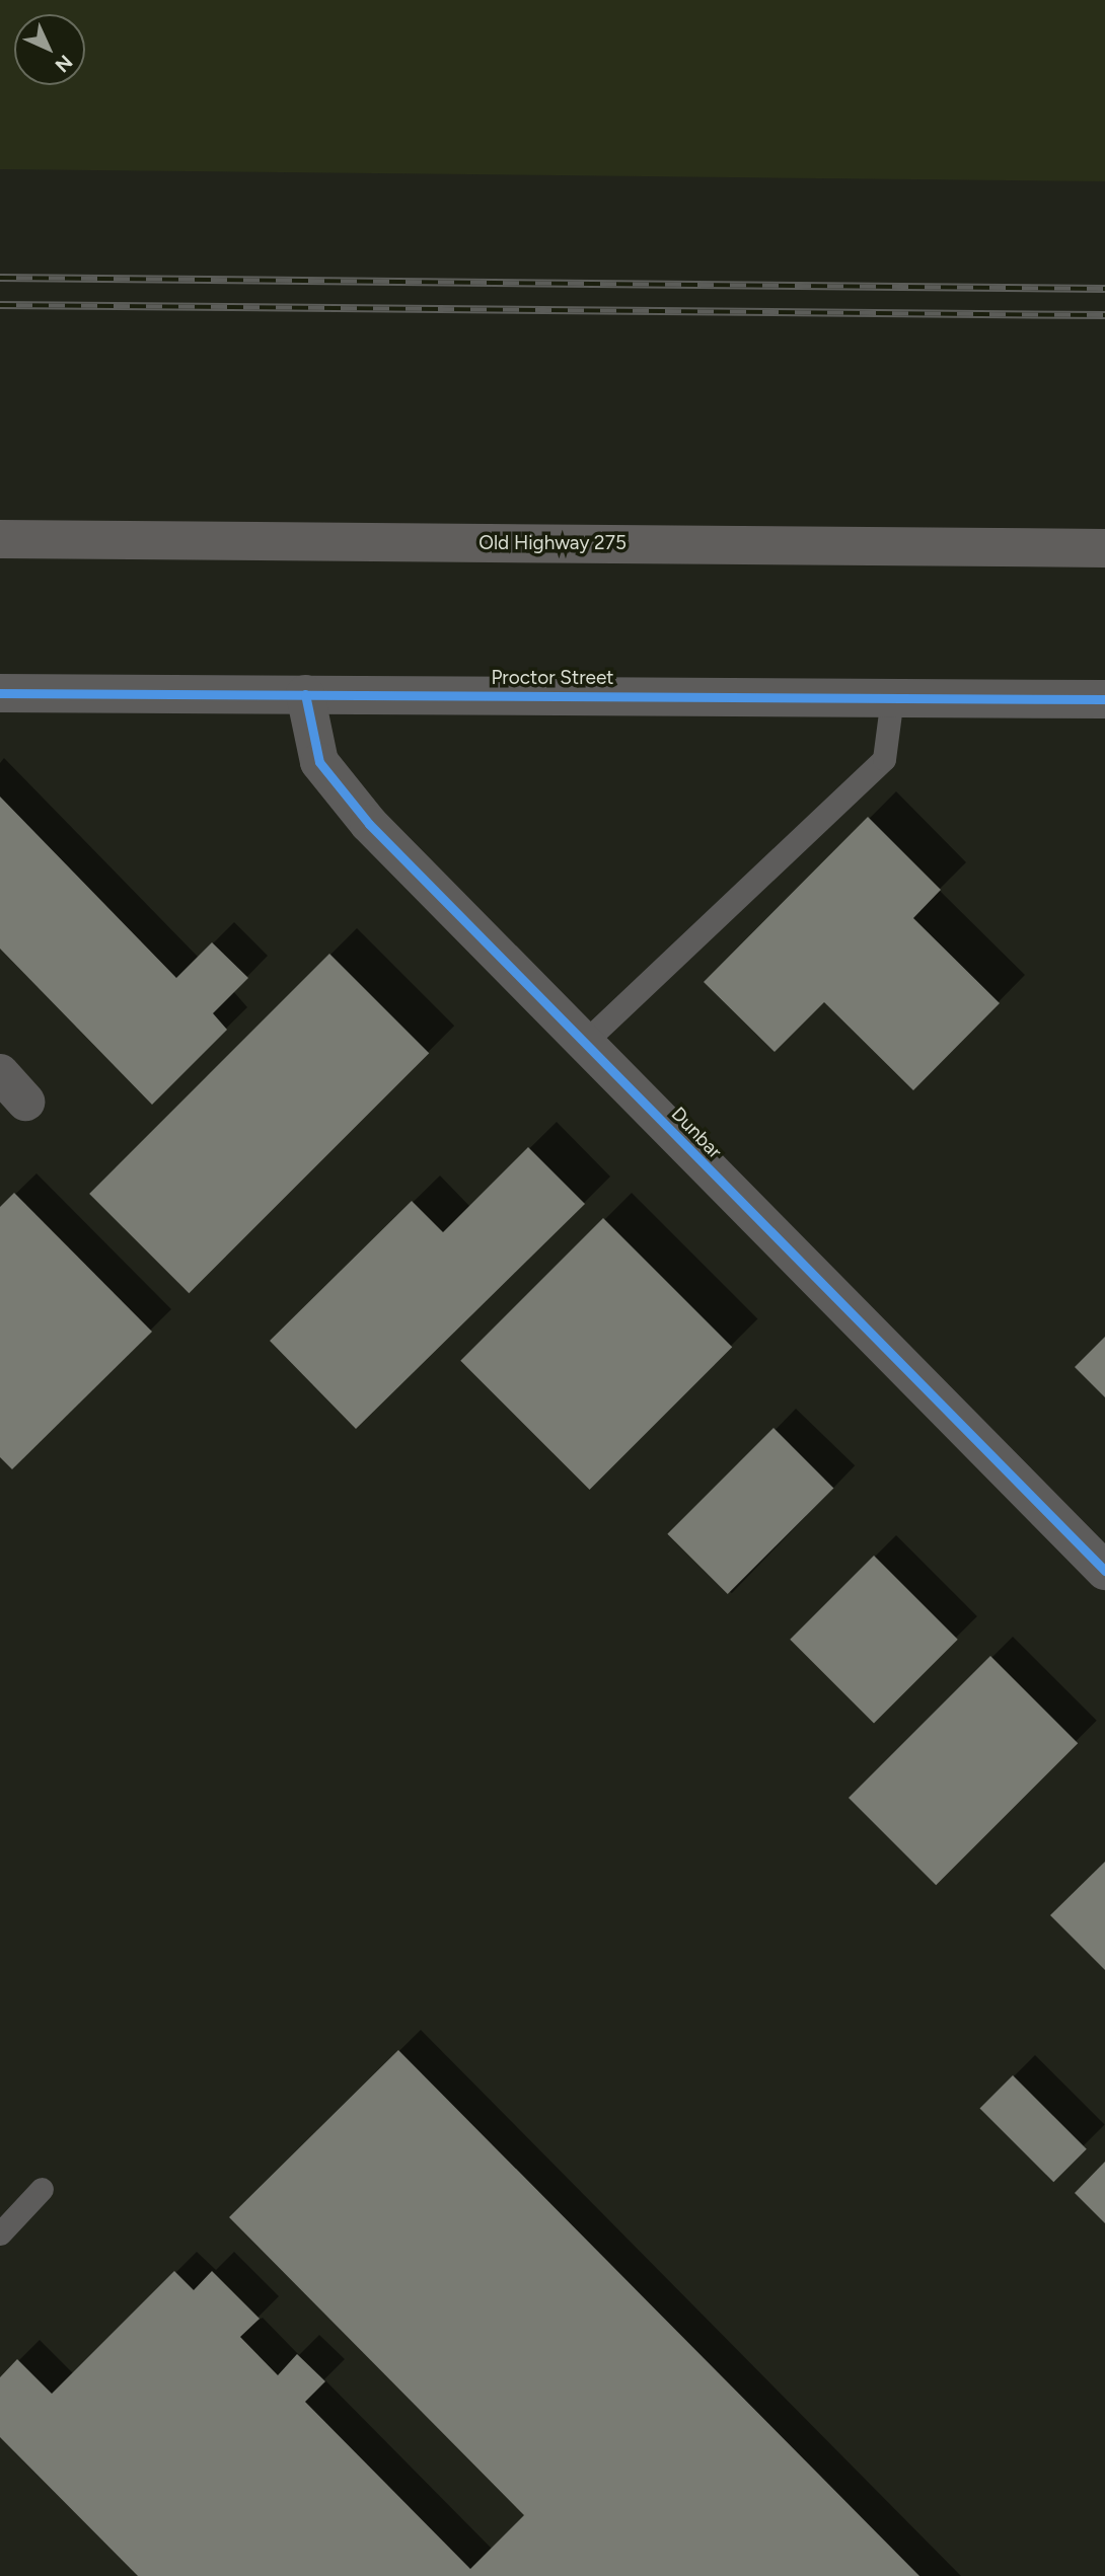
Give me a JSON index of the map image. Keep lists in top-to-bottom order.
{
  "streets": {
    "main road": ["Old Highway 275"],
    "street": ["Proctor Street", "Dunbar"]
  },
  "crossings": [
    ["Proctor Street", "Dunbar"]
  ],
  "north": "bottom right"
}
